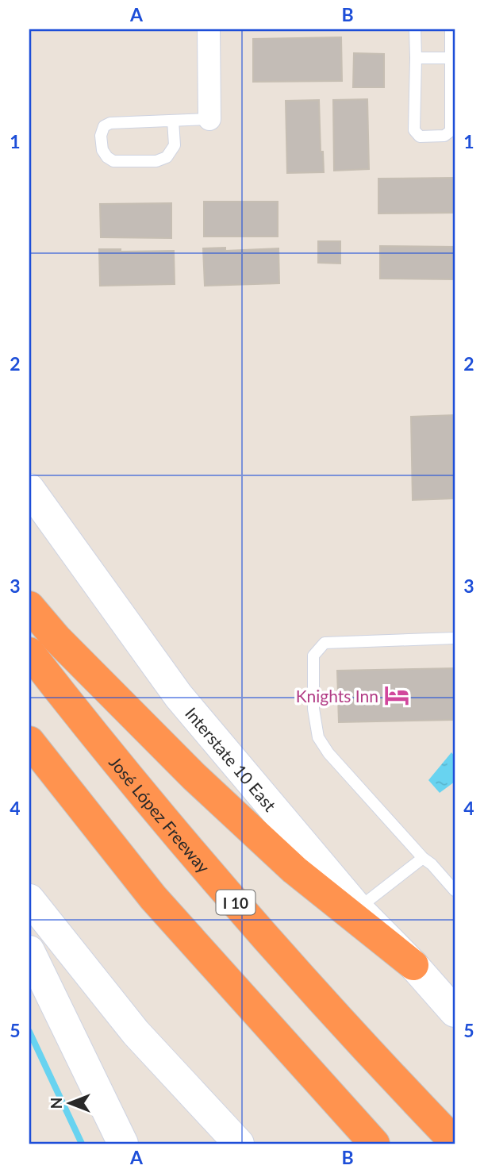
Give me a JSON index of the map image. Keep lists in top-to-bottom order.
{
  "streets": {
    "highway": ["José López Freeway", "I 10"],
    "main road": ["Interstate 10 East"]
  },
  "places": {
    "hotel": ["Knights Inn"]
  },
  "north": "left",
  "grid": {
    "columns": ["A", "B"],
    "rows": [
      "1",
      "2",
      "3",
      "4",
      "5"
    ]
  }
}
